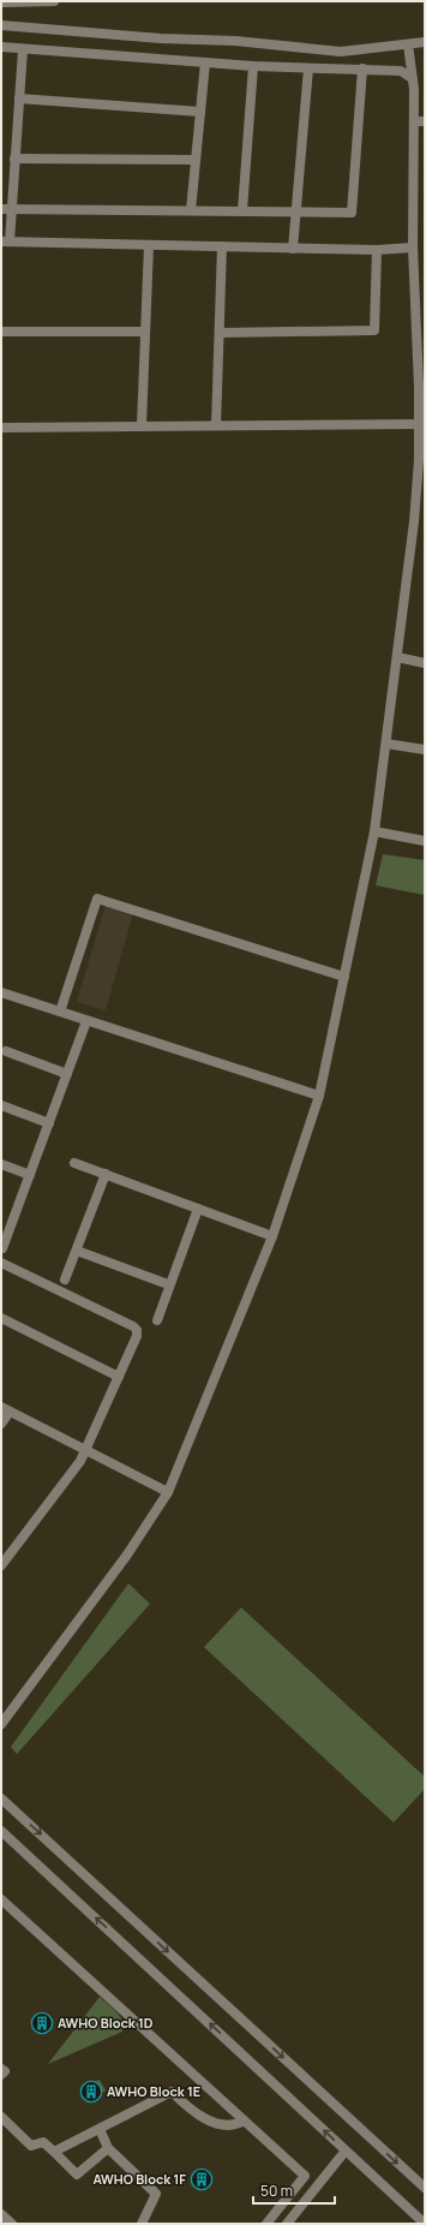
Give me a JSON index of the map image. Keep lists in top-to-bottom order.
{
  "places": {
    "building": ["AWHO Block 1D", "AWHO Block 1E", "AWHO Block 1F"]
  },
  "scale_bar": "50 m"
}
